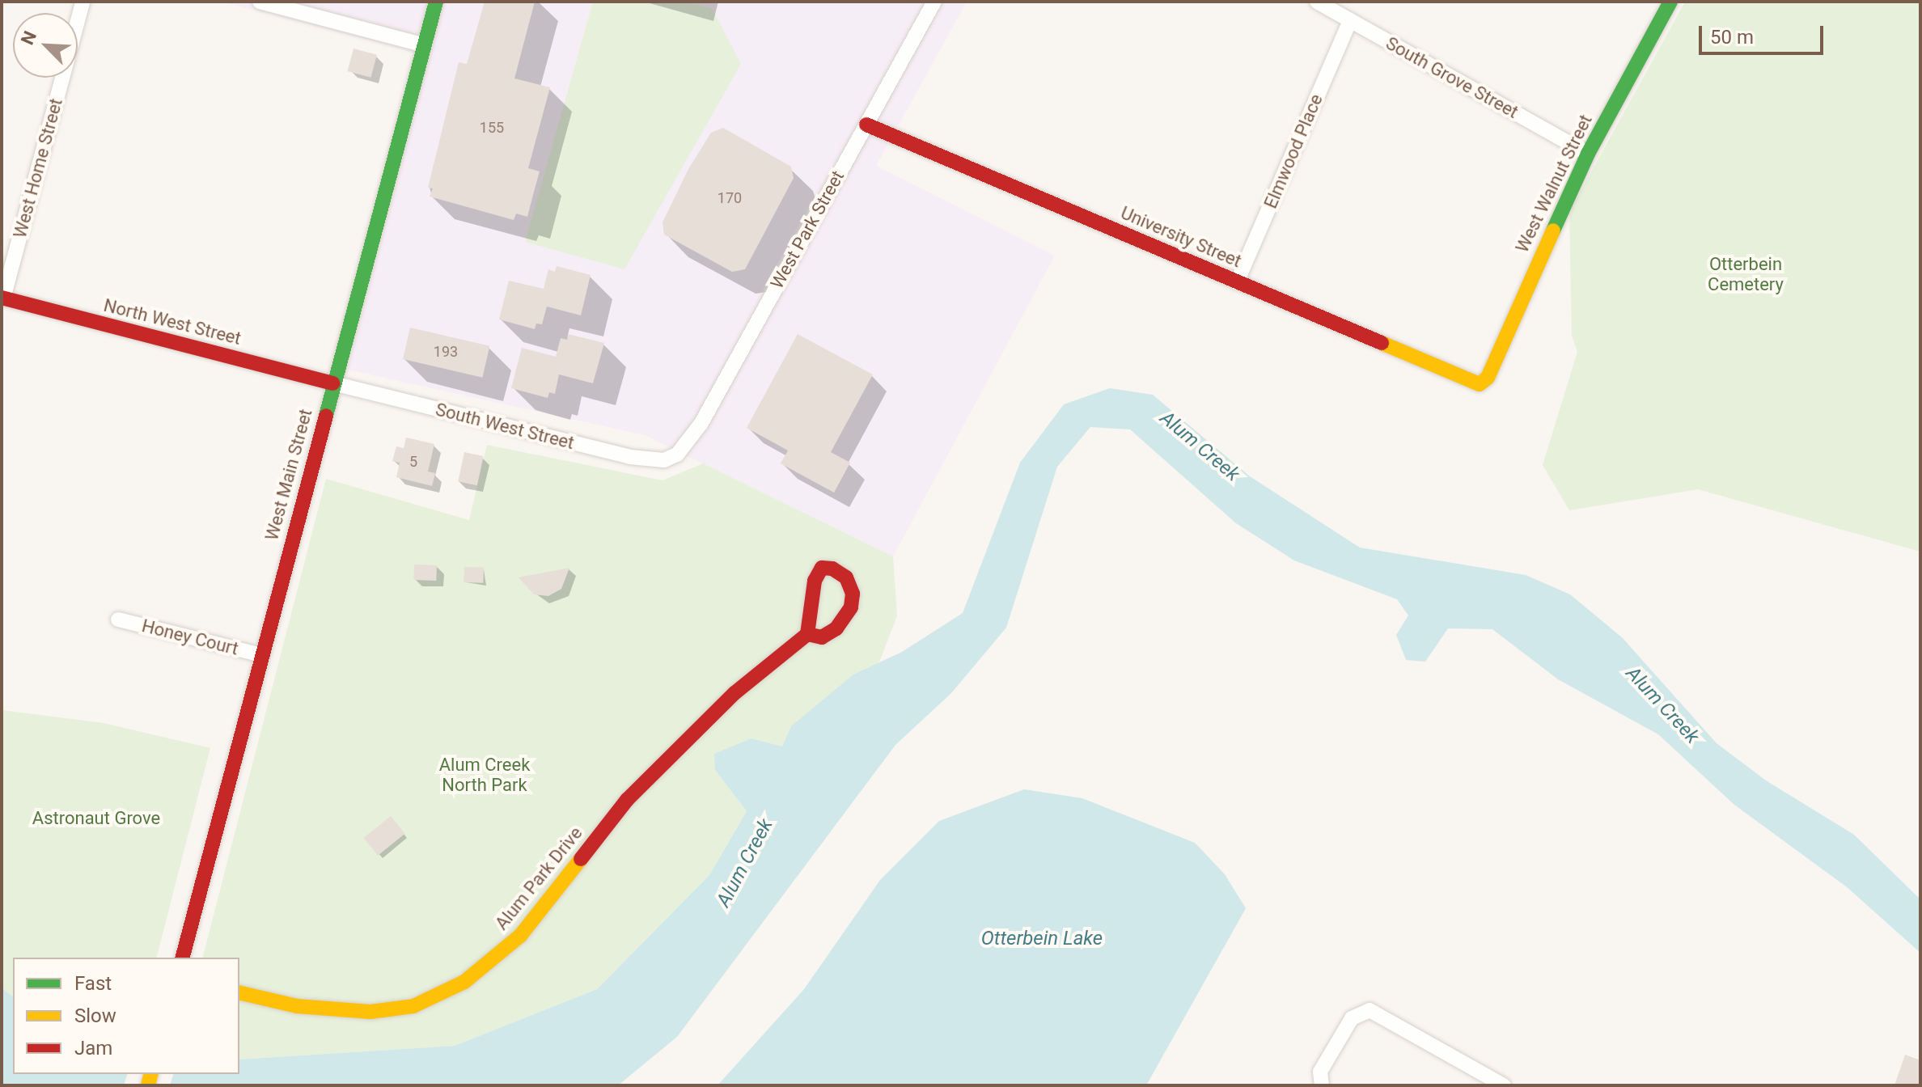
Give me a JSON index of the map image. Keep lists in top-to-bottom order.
{
  "streets": {
    "street": [
      "South Grove Street",
      "Elmwood Place",
      "West Home Street",
      "West Walnut Street",
      "West Park Street",
      "University Street",
      "North West Street",
      "South West Street",
      "West Main Street",
      "Honey Court",
      "Alum Park Drive"
    ]
  },
  "crossings": [
    ["South Grove Street", "Elmwood Place"],
    ["South Grove Street", "West Walnut Street"],
    ["Elmwood Place", "University Street"],
    ["West Home Street", "North West Street"],
    ["West Walnut Street", "University Street"],
    ["West Park Street", "University Street"],
    ["West Park Street", "South West Street"],
    ["North West Street", "South West Street"],
    ["North West Street", "West Main Street"],
    ["South West Street", "West Main Street"],
    ["West Main Street", "Honey Court"]
  ],
  "water": ["Alum Creek", "Otterbein Lake"],
  "parks": ["Otterbein Cemetery", "Alum Creek North Park", "Astronaut Grove"],
  "house_numbers": [
    "155",
    "170",
    "193",
    "5"
  ],
  "legend": ["Fast", "Slow", "Jam"],
  "scale_bar": "50 m",
  "north": "top left"
}
